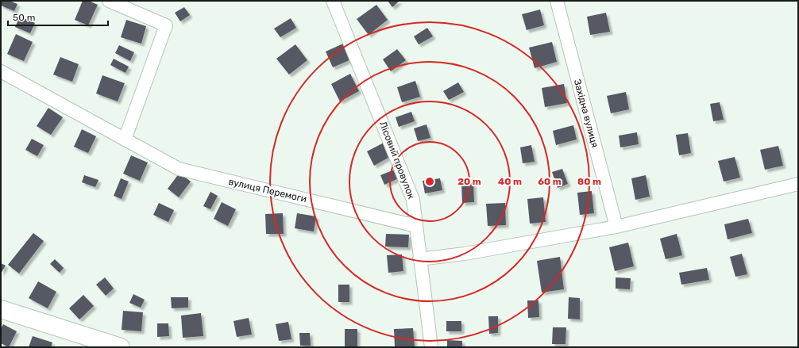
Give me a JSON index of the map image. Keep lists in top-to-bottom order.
{
  "streets": {
    "street": ["Західна вулиця", "Лісовий провулок", "вулиця Перемоги"]
  },
  "crossings": [
    ["Лісовий провулок", "вулиця Перемоги"]
  ],
  "scale_bar": "50 m",
  "rings": [
    "20 m",
    "40 m",
    "60 m",
    "80 m"
  ]
}
